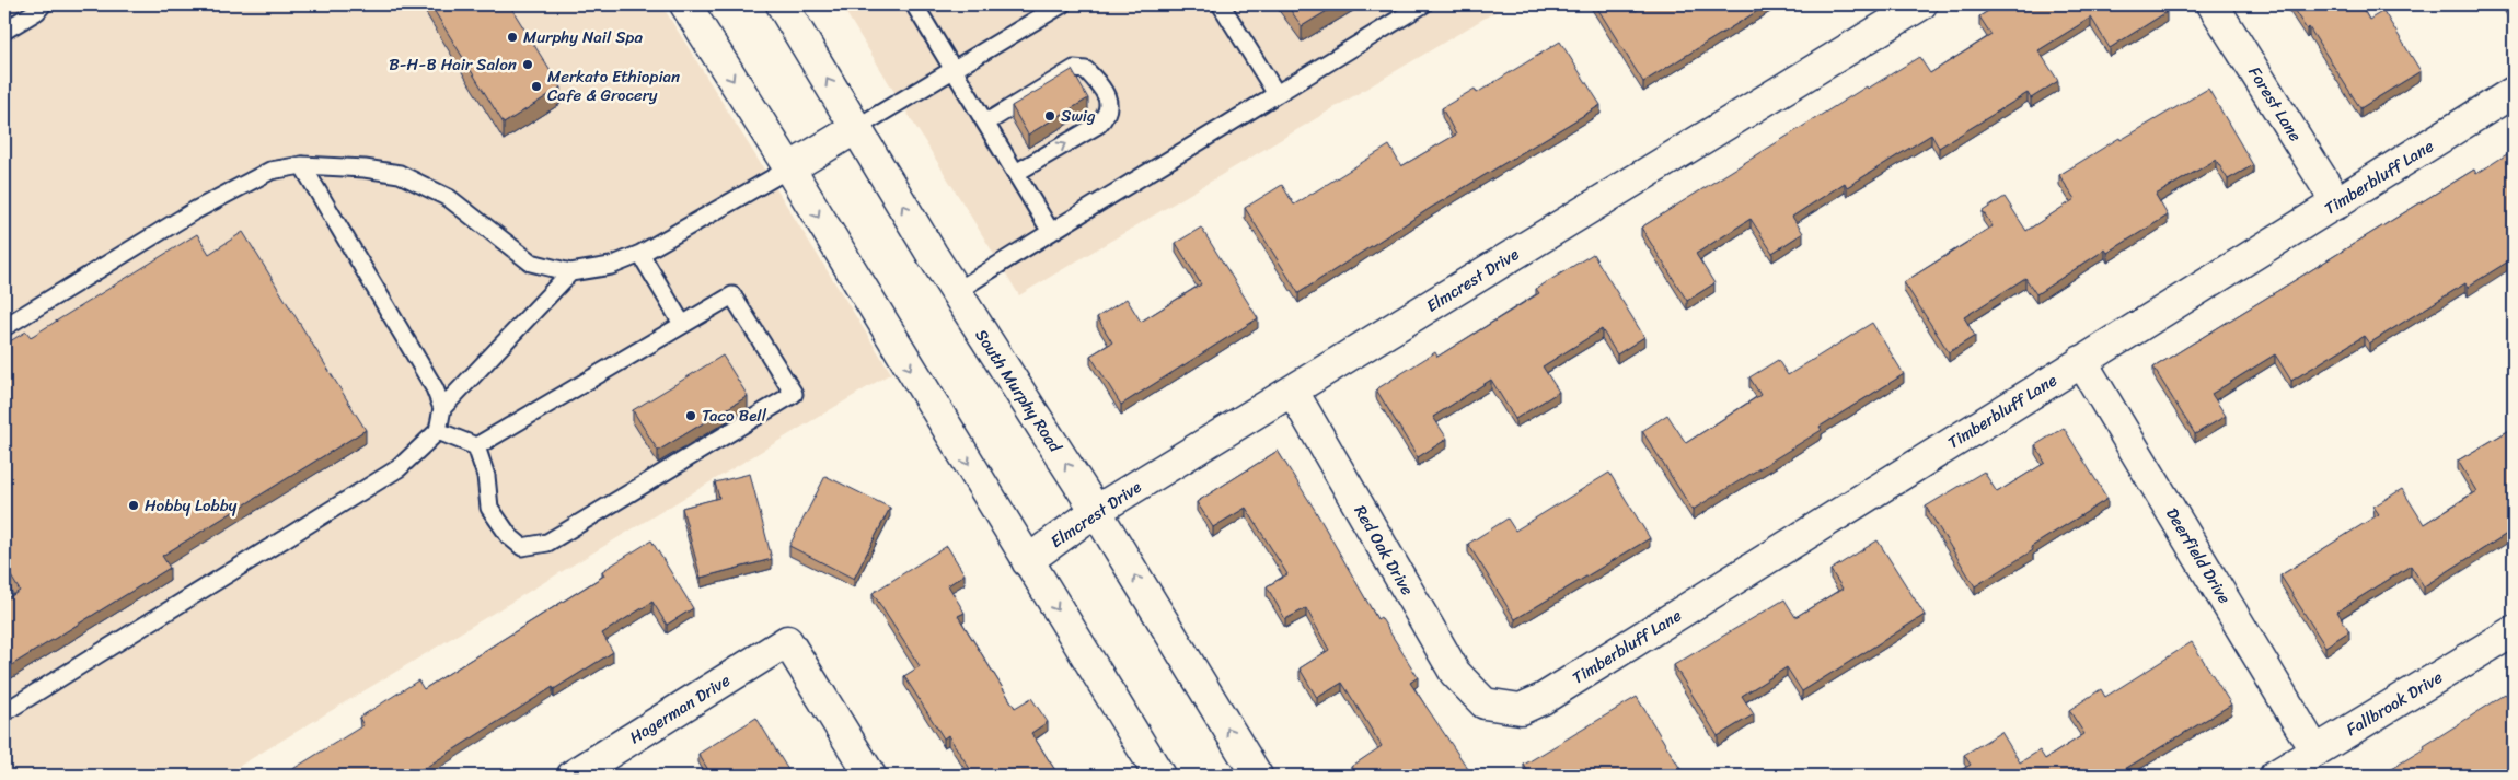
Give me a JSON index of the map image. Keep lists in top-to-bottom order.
{
  "streets": {
    "street": [
      "Forest Lane",
      "Timberbluff Lane",
      "Elmcrest Drive",
      "South Murphy Road",
      "Red Oak Drive",
      "Deerfield Drive",
      "Fallbrook Drive",
      "Hagerman Drive"
    ]
  },
  "crossings": [
    ["Forest Lane", "Timberbluff Lane"],
    ["Timberbluff Lane", "Red Oak Drive"],
    ["Timberbluff Lane", "Deerfield Drive"],
    ["Elmcrest Drive", "South Murphy Road"],
    ["Elmcrest Drive", "Red Oak Drive"],
    ["Deerfield Drive", "Fallbrook Drive"]
  ],
  "places": [
    "Murphy Nail Spa",
    "B-H-B Hair Salon",
    "Merkato Ethiopian Cafe & Grocery",
    "Swig",
    "Taco Bell",
    "Hobby Lobby"
  ]
}
